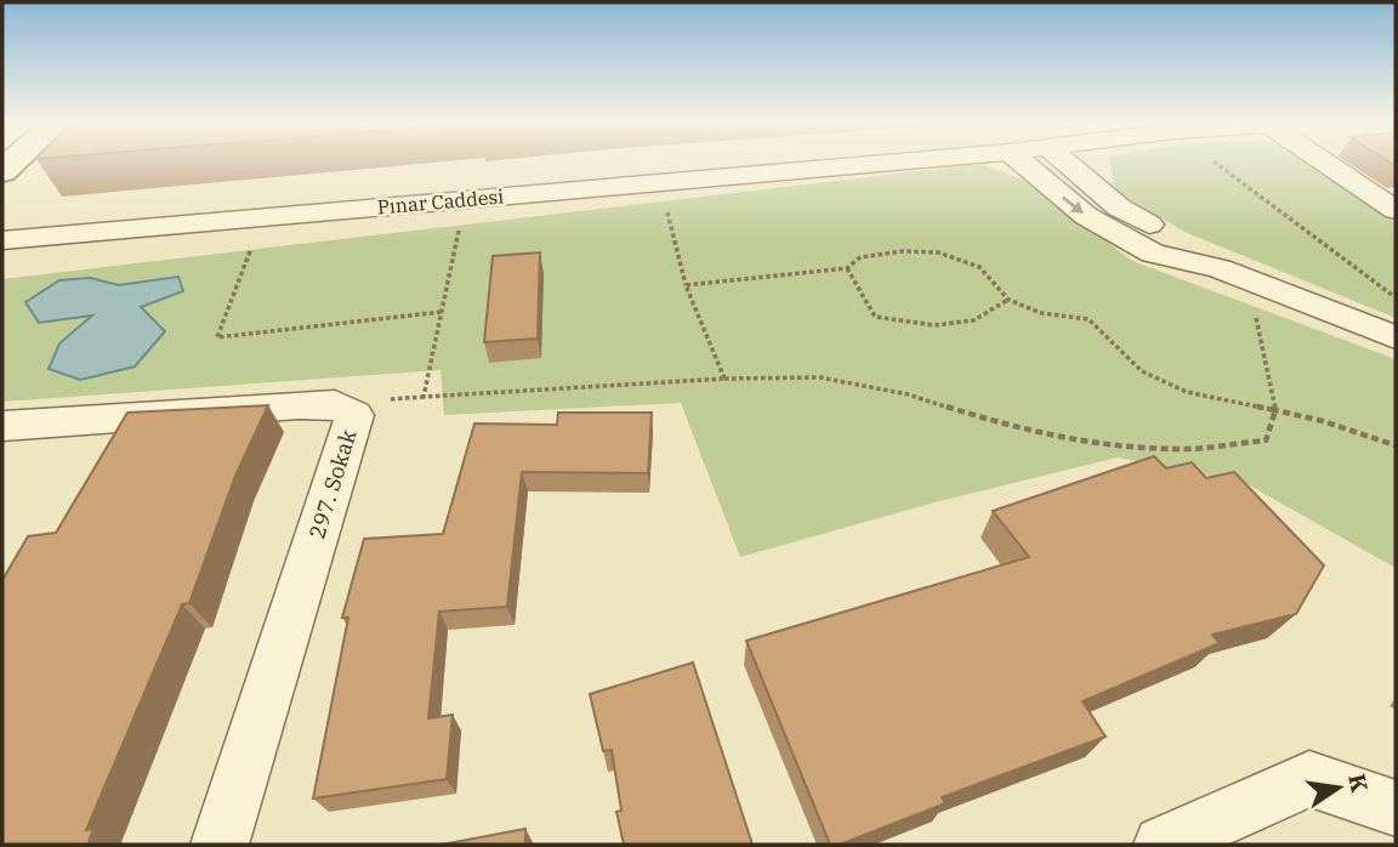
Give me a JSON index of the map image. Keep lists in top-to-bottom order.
{
  "streets": {
    "street": ["Pınar Caddesi", "297. Sokak"]
  },
  "north": "right"
}
